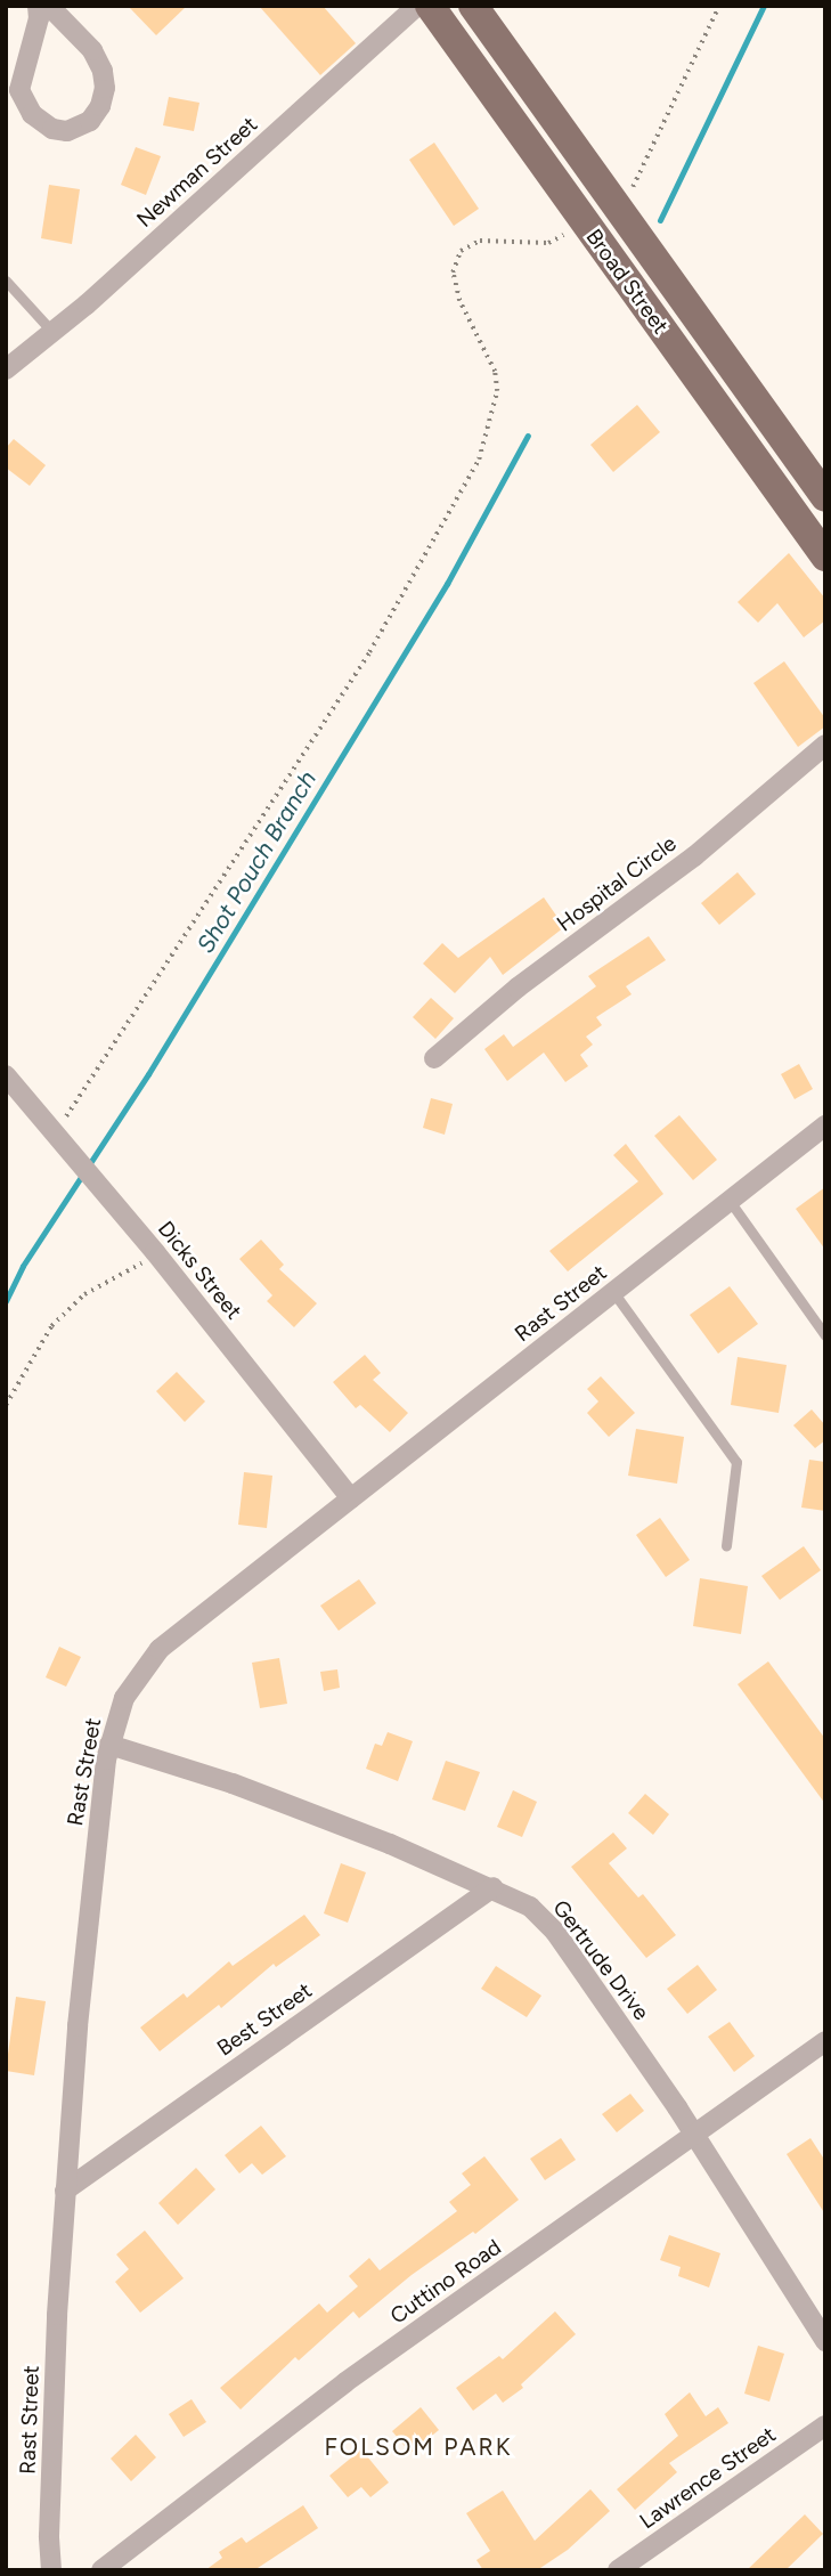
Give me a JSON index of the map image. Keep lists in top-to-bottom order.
{
  "streets": {
    "main road": ["Broad Street"],
    "street": [
      "Newman Street",
      "Hospital Circle",
      "Dicks Street",
      "Rast Street",
      "Gertrude Drive",
      "Best Street",
      "Cuttino Road",
      "Lawrence Street"
    ]
  },
  "crossings": [
    ["Dicks Street", "Rast Street"],
    ["Rast Street", "Gertrude Drive"],
    ["Rast Street", "Best Street"],
    ["Gertrude Drive", "Best Street"],
    ["Gertrude Drive", "Cuttino Road"]
  ],
  "districts": ["FOLSOM PARK"],
  "water": ["Shot Pouch Branch"]
}
